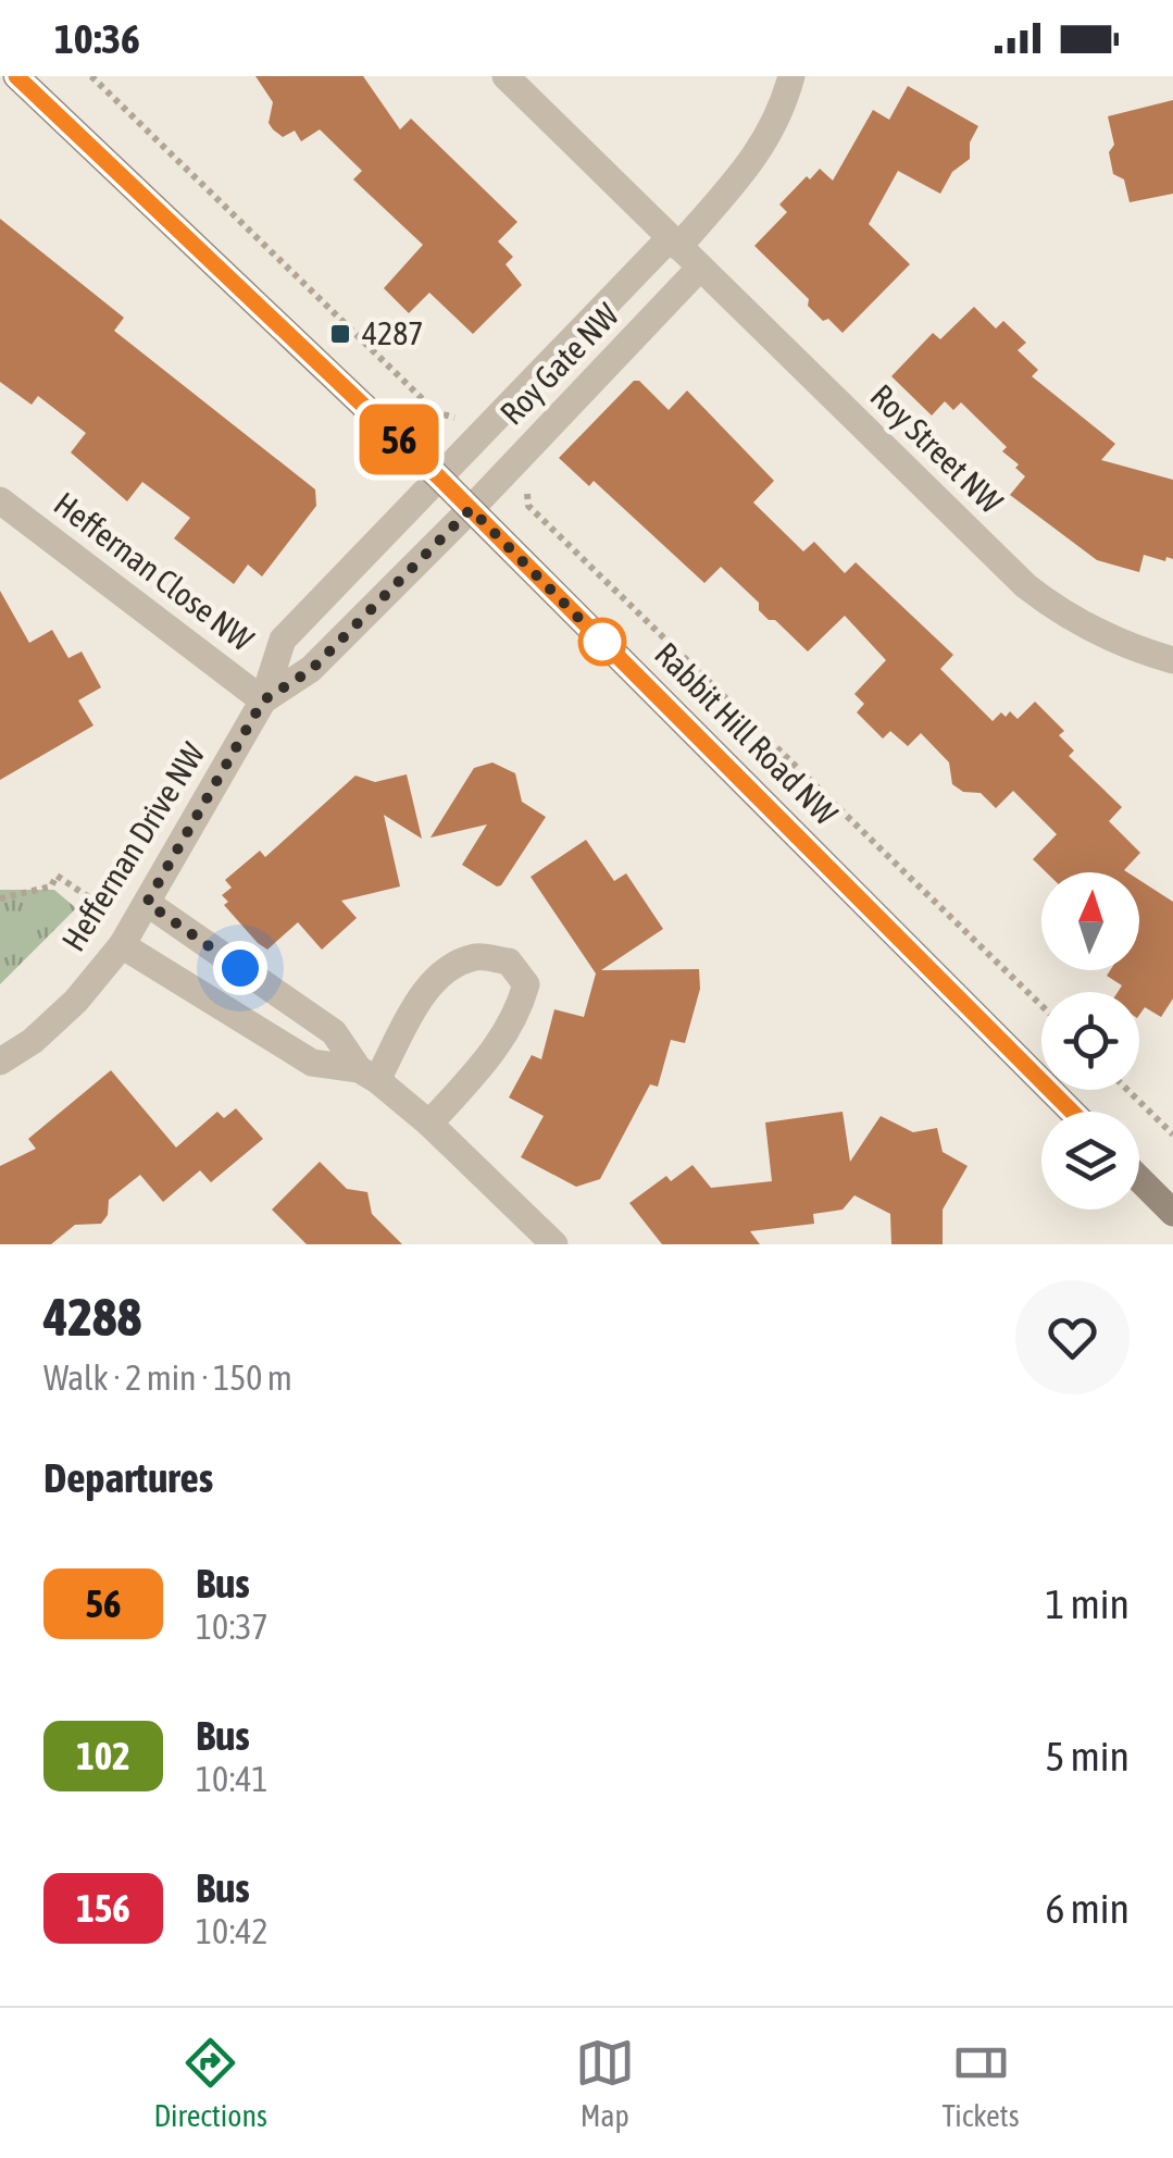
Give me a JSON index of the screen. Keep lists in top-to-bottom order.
{
  "streets": {
    "street": [
      "Roy Gate NW",
      "Roy Street NW",
      "Heffernan Close NW",
      "Rabbit Hill Road NW",
      "Heffernan Drive NW"
    ]
  },
  "crossings": [
    ["Roy Gate NW", "Roy Street NW"],
    ["Roy Gate NW", "Rabbit Hill Road NW"],
    ["Roy Gate NW", "Heffernan Drive NW"],
    ["Heffernan Close NW", "Heffernan Drive NW"],
    ["Rabbit Hill Road NW", "Heffernan Drive NW"]
  ],
  "places": {
    "transit": ["4287"]
  },
  "lines": ["bus line 56"],
  "north": "top",
  "page": {
    "status": "10:36",
    "on_map": "56",
    "heading": [
      ["4288", "Walk · 2 min · 150 m"],
      "Departures"
    ],
    "list": [
      {
        "mark": "56",
        "name": "Bus",
        "note": "10:37",
        "value": "1 min"
      },
      {
        "mark": "102",
        "name": "Bus",
        "note": "10:41",
        "value": "5 min"
      },
      {
        "mark": "156",
        "name": "Bus",
        "note": "10:42",
        "value": "6 min"
      }
    ],
    "tabs": ["Directions", "Map", "Tickets"]
  }
}
